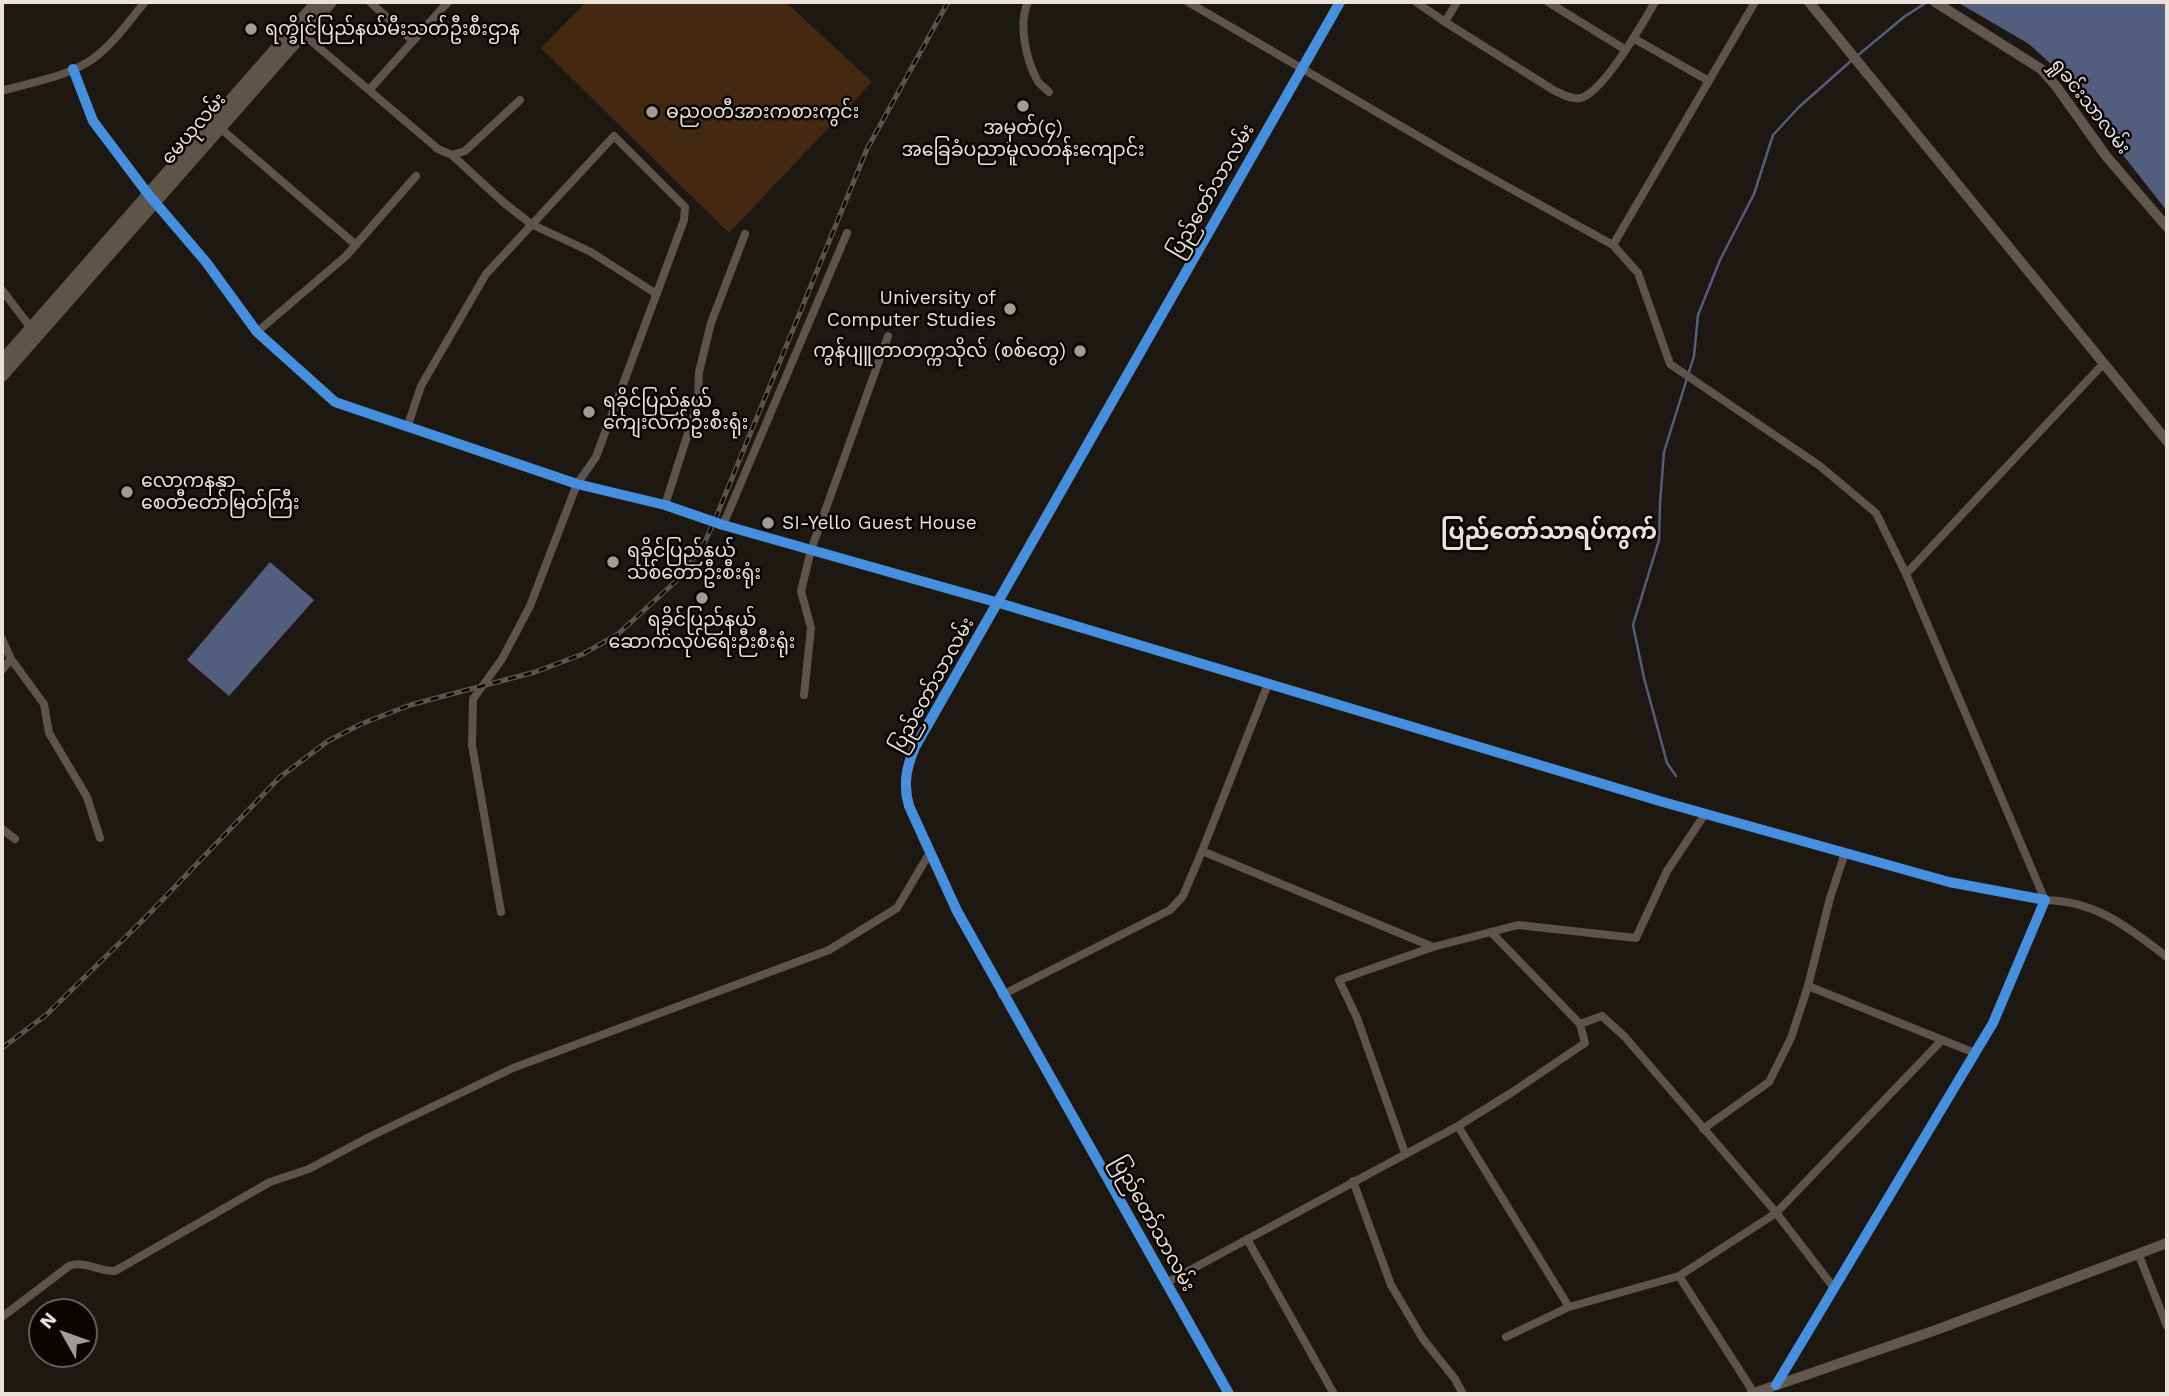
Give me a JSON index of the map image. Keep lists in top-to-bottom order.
{
  "streets": {
    "main road": ["မေယုလမ်း"],
    "street": ["ရှုခင်းသာလမ်း", "ပြည်တော်သာလမ်း"]
  },
  "districts": ["ပြည်တော်သာရပ်ကွက်"],
  "places": [
    "ရက္ခိုင်ပြည်နယ်မီးသတ်ဦးစီးဌာန",
    "အမှတ်(၄) အခြေခံပညာမူလတန်းကျောင်း",
    "ဓညဝတီအားကစားကွင်း",
    "University of Computer Studies",
    "ကွန်ပျူတာတက္ကသိုလ် (စစ်တွေ)",
    "ရခိုင်ပြည်နယ် ကျေးလက်ဦးစီးရုံး",
    "လောကနန္ဒာ စေတီတော်မြတ်ကြီး",
    "SI-Yello Guest House",
    "ရခိုင်ပြည်နယ် သစ်တောဦးစီးရုံး",
    "ရခိုင်ပြည်နယ် ဆောက်လုပ်ရေးဉီးစီးရုံး"
  ],
  "north": "top left"
}
